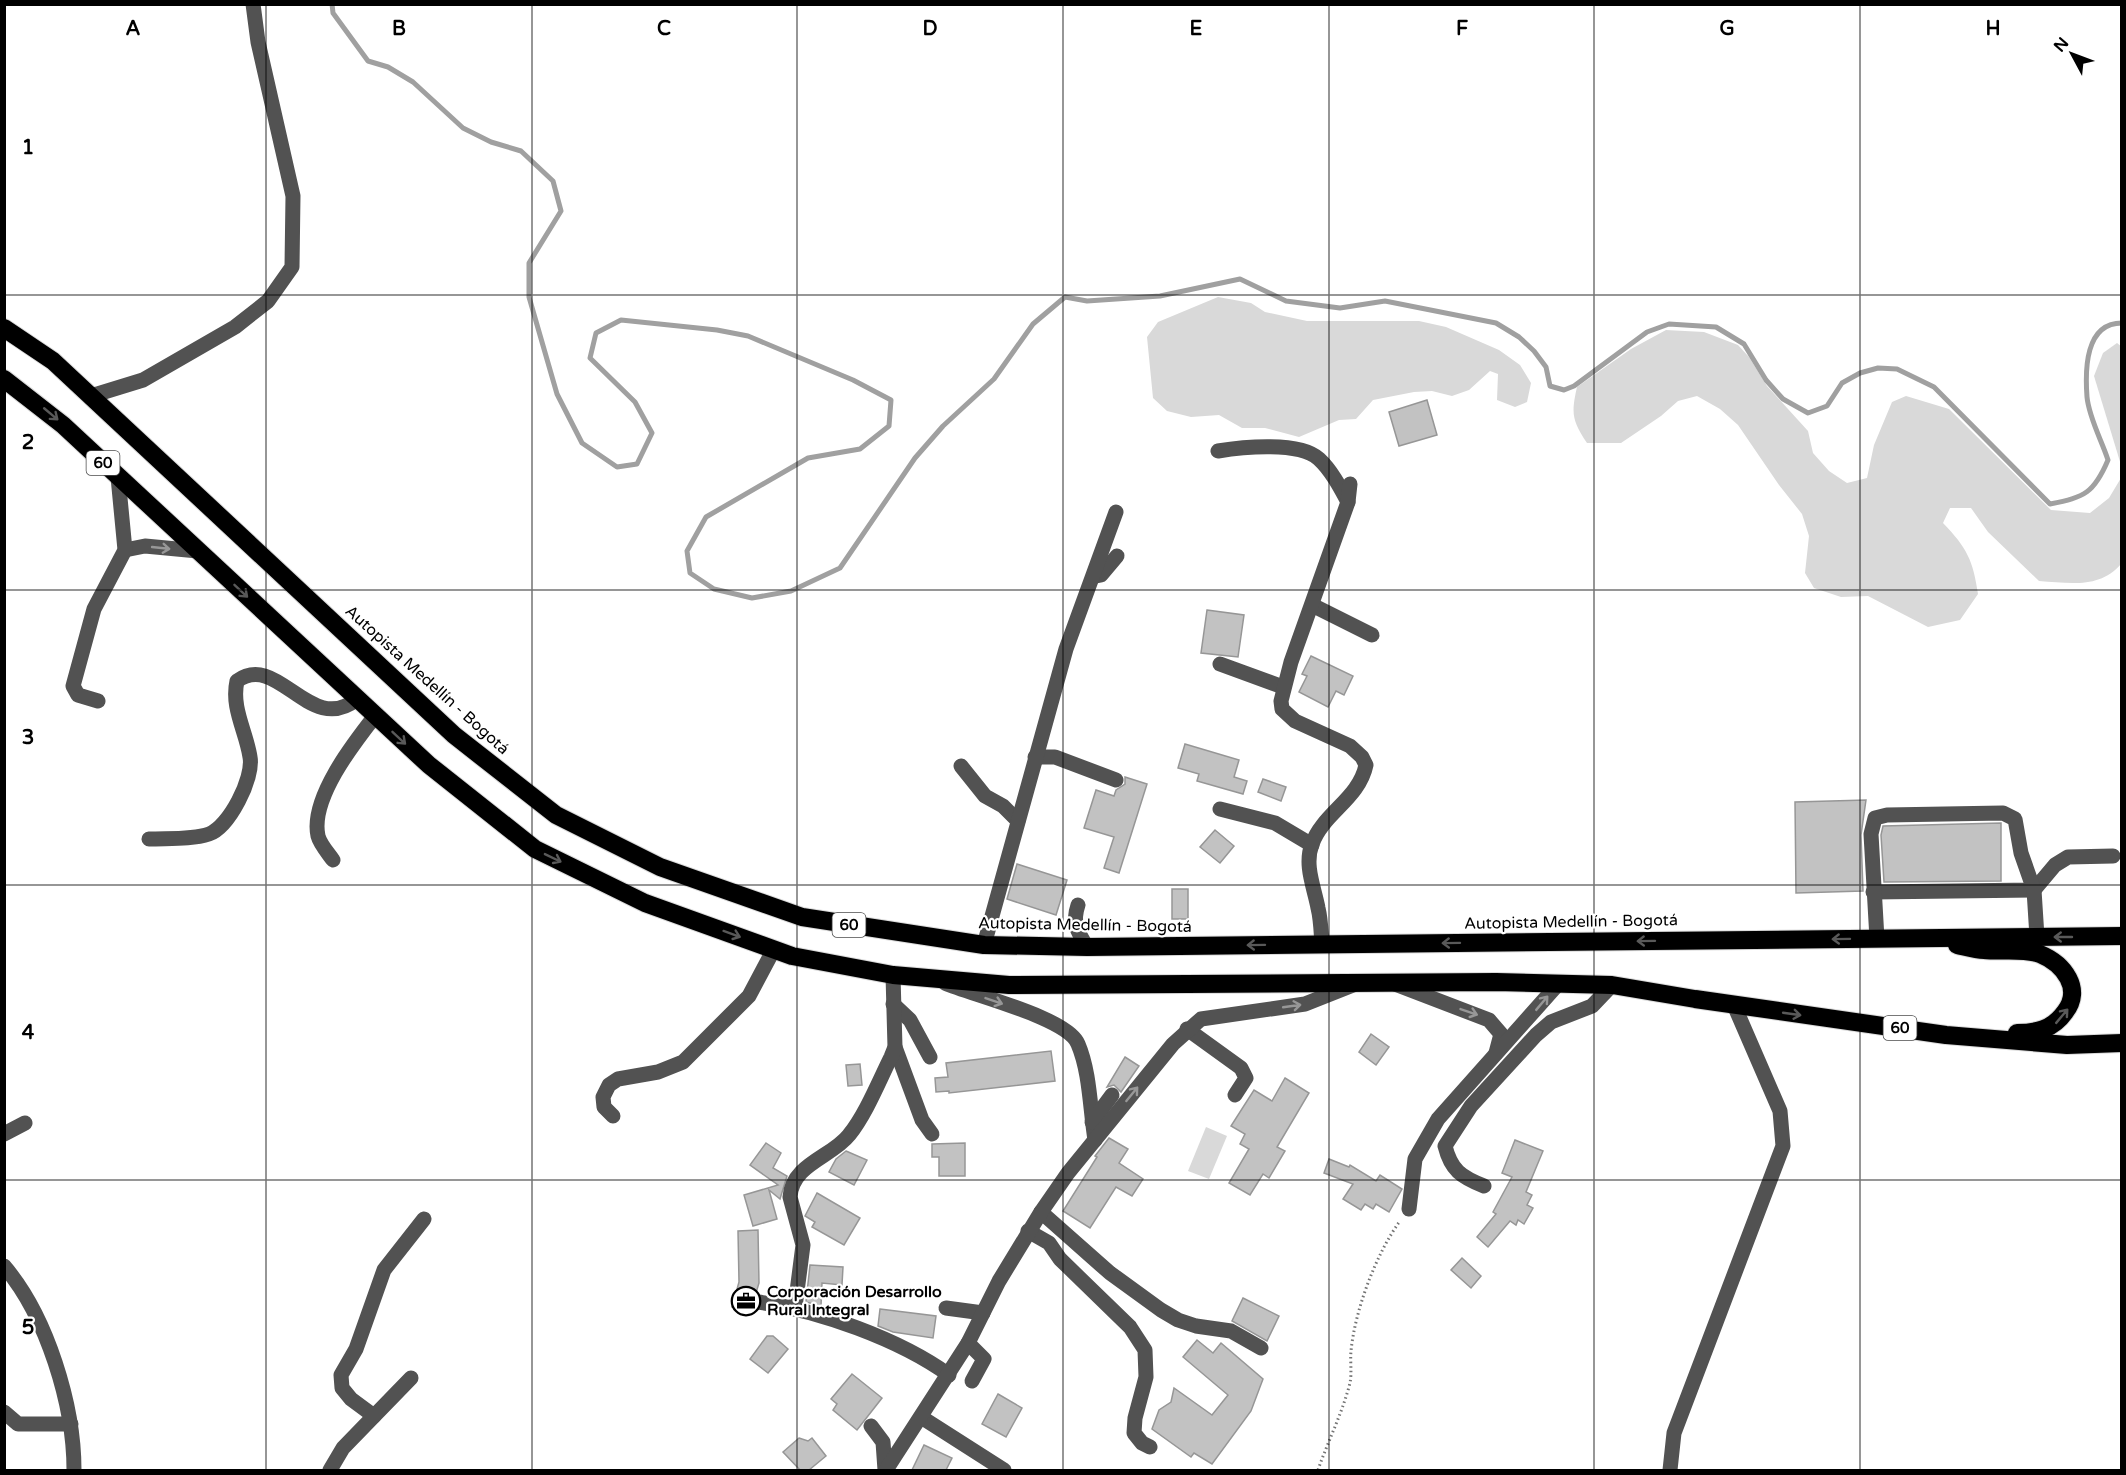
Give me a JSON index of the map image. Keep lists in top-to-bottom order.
{
  "streets": {
    "highway": ["60", "Autopista Medellín - Bogotá"]
  },
  "places": {
    "office": ["Corporación Desarrollo Rural Integral"]
  },
  "north": "top left",
  "grid": {
    "columns": [
      "A",
      "B",
      "C",
      "D",
      "E",
      "F",
      "G",
      "H"
    ],
    "rows": [
      "1",
      "2",
      "3",
      "4",
      "5"
    ]
  }
}
